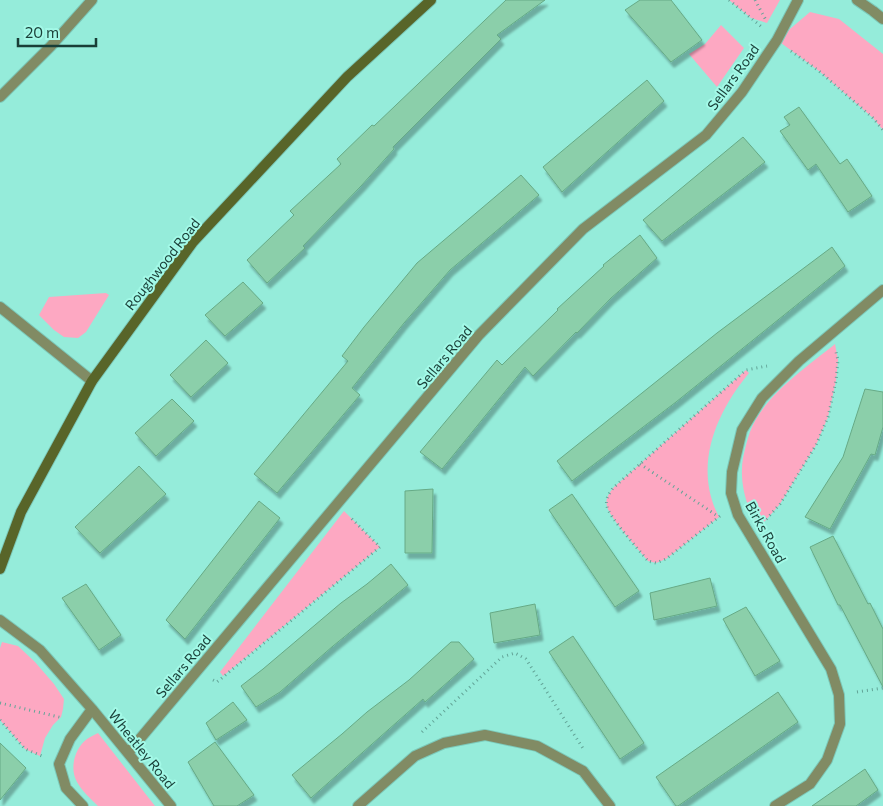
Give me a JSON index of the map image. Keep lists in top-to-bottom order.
{
  "streets": {
    "street": [
      "Sellars Road",
      "Roughwood Road",
      "Birks Road",
      "Wheatley Road"
    ]
  },
  "crossings": [
    ["Sellars Road", "Wheatley Road"]
  ],
  "scale_bar": "20 m"
}
